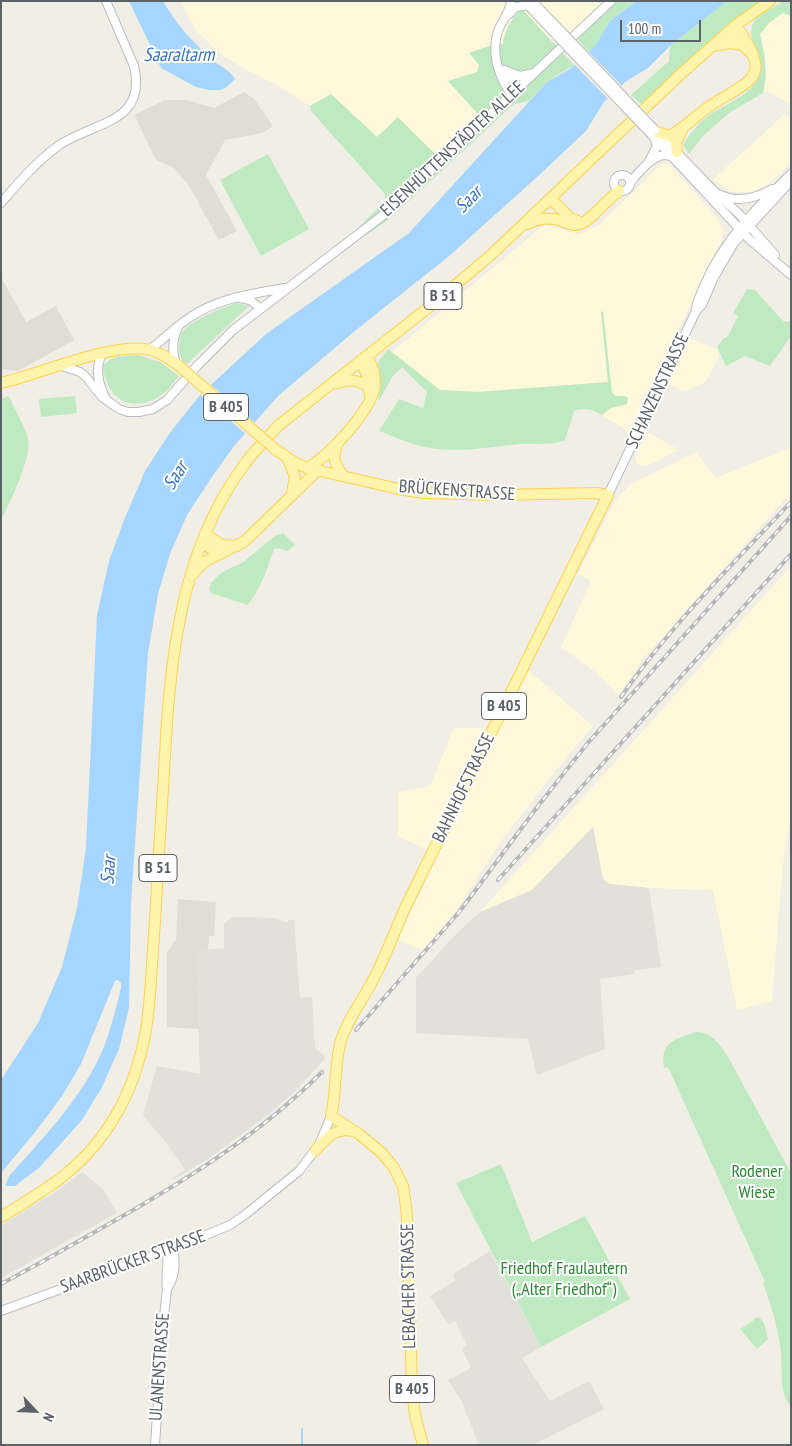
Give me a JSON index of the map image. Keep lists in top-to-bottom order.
{
  "streets": {
    "main road": [
      "B 51",
      "B 405",
      "BRÜCKENSTRASSE",
      "BAHNHOFSTRASSE",
      "LEBACHER STRASSE"
    ],
    "street": [
      "EISENHÜTTENSTÄDTER ALLEE",
      "SCHANZENSTRASSE",
      "SAARBRÜCKER STRASSE",
      "ULANENSTRASSE"
    ]
  },
  "crossings": [
    ["EISENHÜTTENSTÄDTER ALLEE", "B 405"],
    ["B 51", "BRÜCKENSTRASSE"],
    ["SCHANZENSTRASSE", "BAHNHOFSTRASSE"],
    ["B 405", "BRÜCKENSTRASSE"],
    ["B 405", "BAHNHOFSTRASSE"],
    ["B 405", "SAARBRÜCKER STRASSE"],
    ["B 405", "LEBACHER STRASSE"],
    ["BRÜCKENSTRASSE", "BAHNHOFSTRASSE"],
    ["BAHNHOFSTRASSE", "SAARBRÜCKER STRASSE"],
    ["SAARBRÜCKER STRASSE", "ULANENSTRASSE"]
  ],
  "water": ["Saaraltarm", "Saar"],
  "parks": ["Rodener Wiese", "Friedhof Fraulautern („Alter Friedhof“)"],
  "scale_bar": "100 m",
  "north": "bottom right"
}
